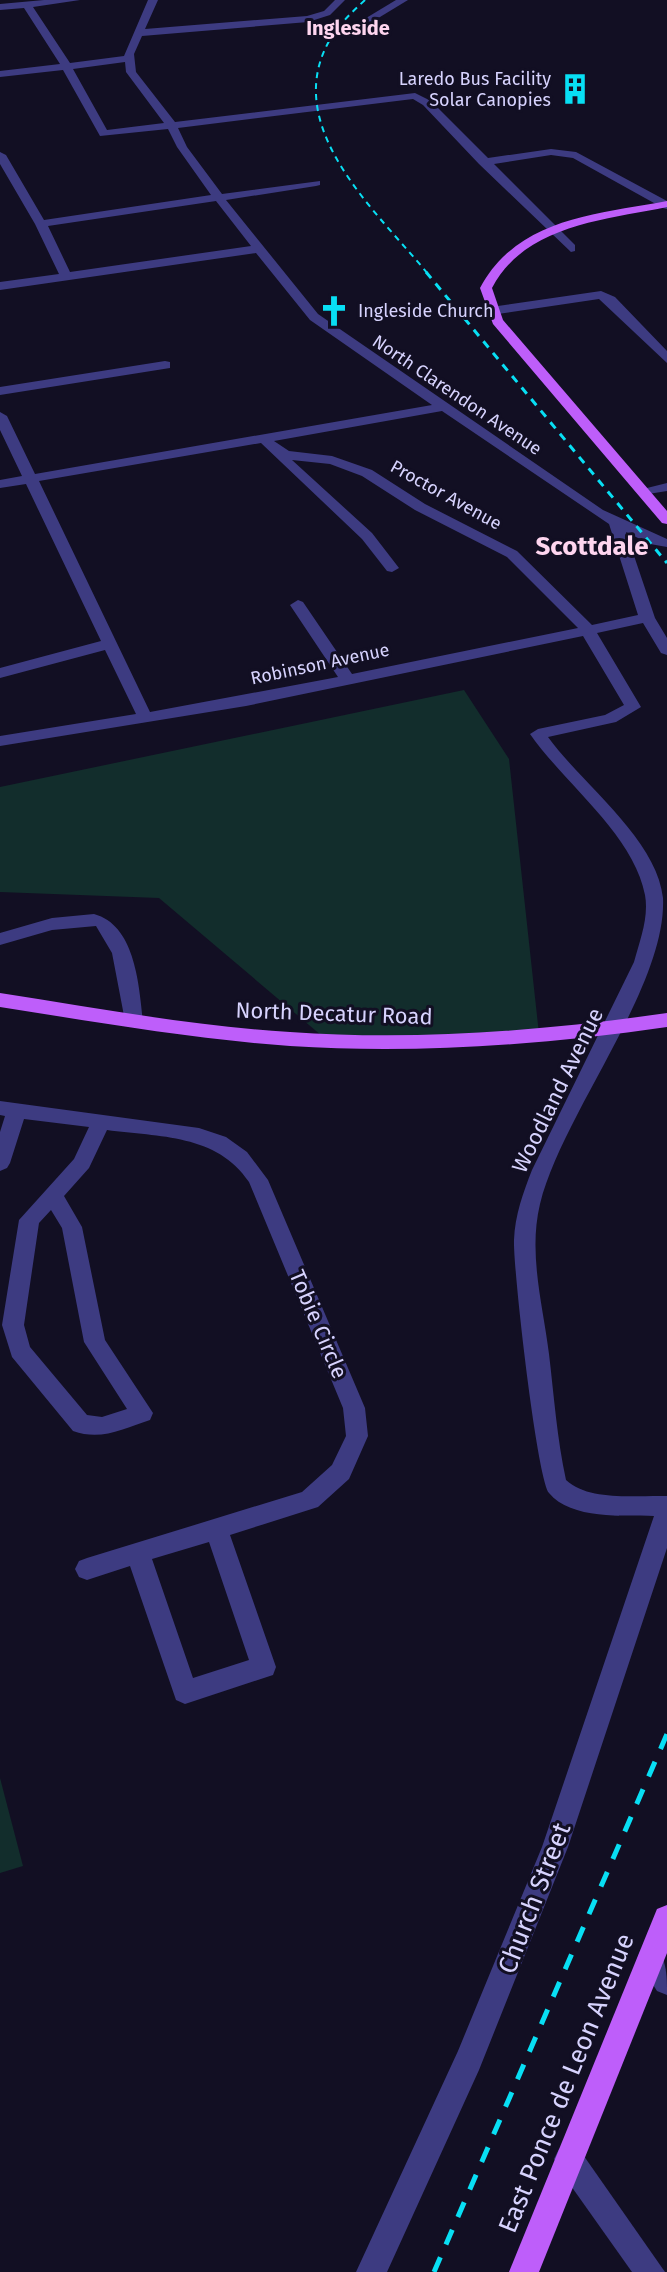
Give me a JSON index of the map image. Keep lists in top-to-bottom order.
{
  "streets": {
    "main road": ["North Decatur Road", "East Ponce de Leon Avenue"],
    "street": [
      "North Clarendon Avenue",
      "Proctor Avenue",
      "Robinson Avenue",
      "Woodland Avenue",
      "Tobie Circle",
      "Church Street"
    ]
  },
  "crossings": [
    ["Proctor Avenue", "Robinson Avenue"],
    ["Proctor Avenue", "Woodland Avenue"],
    ["North Decatur Road", "Woodland Avenue"],
    ["Woodland Avenue", "Church Street"]
  ],
  "districts": ["Ingleside", "Scottdale"],
  "places": {
    "building": ["Laredo Bus Facility Solar Canopies"],
    "church": ["Ingleside Church"]
  }
}
